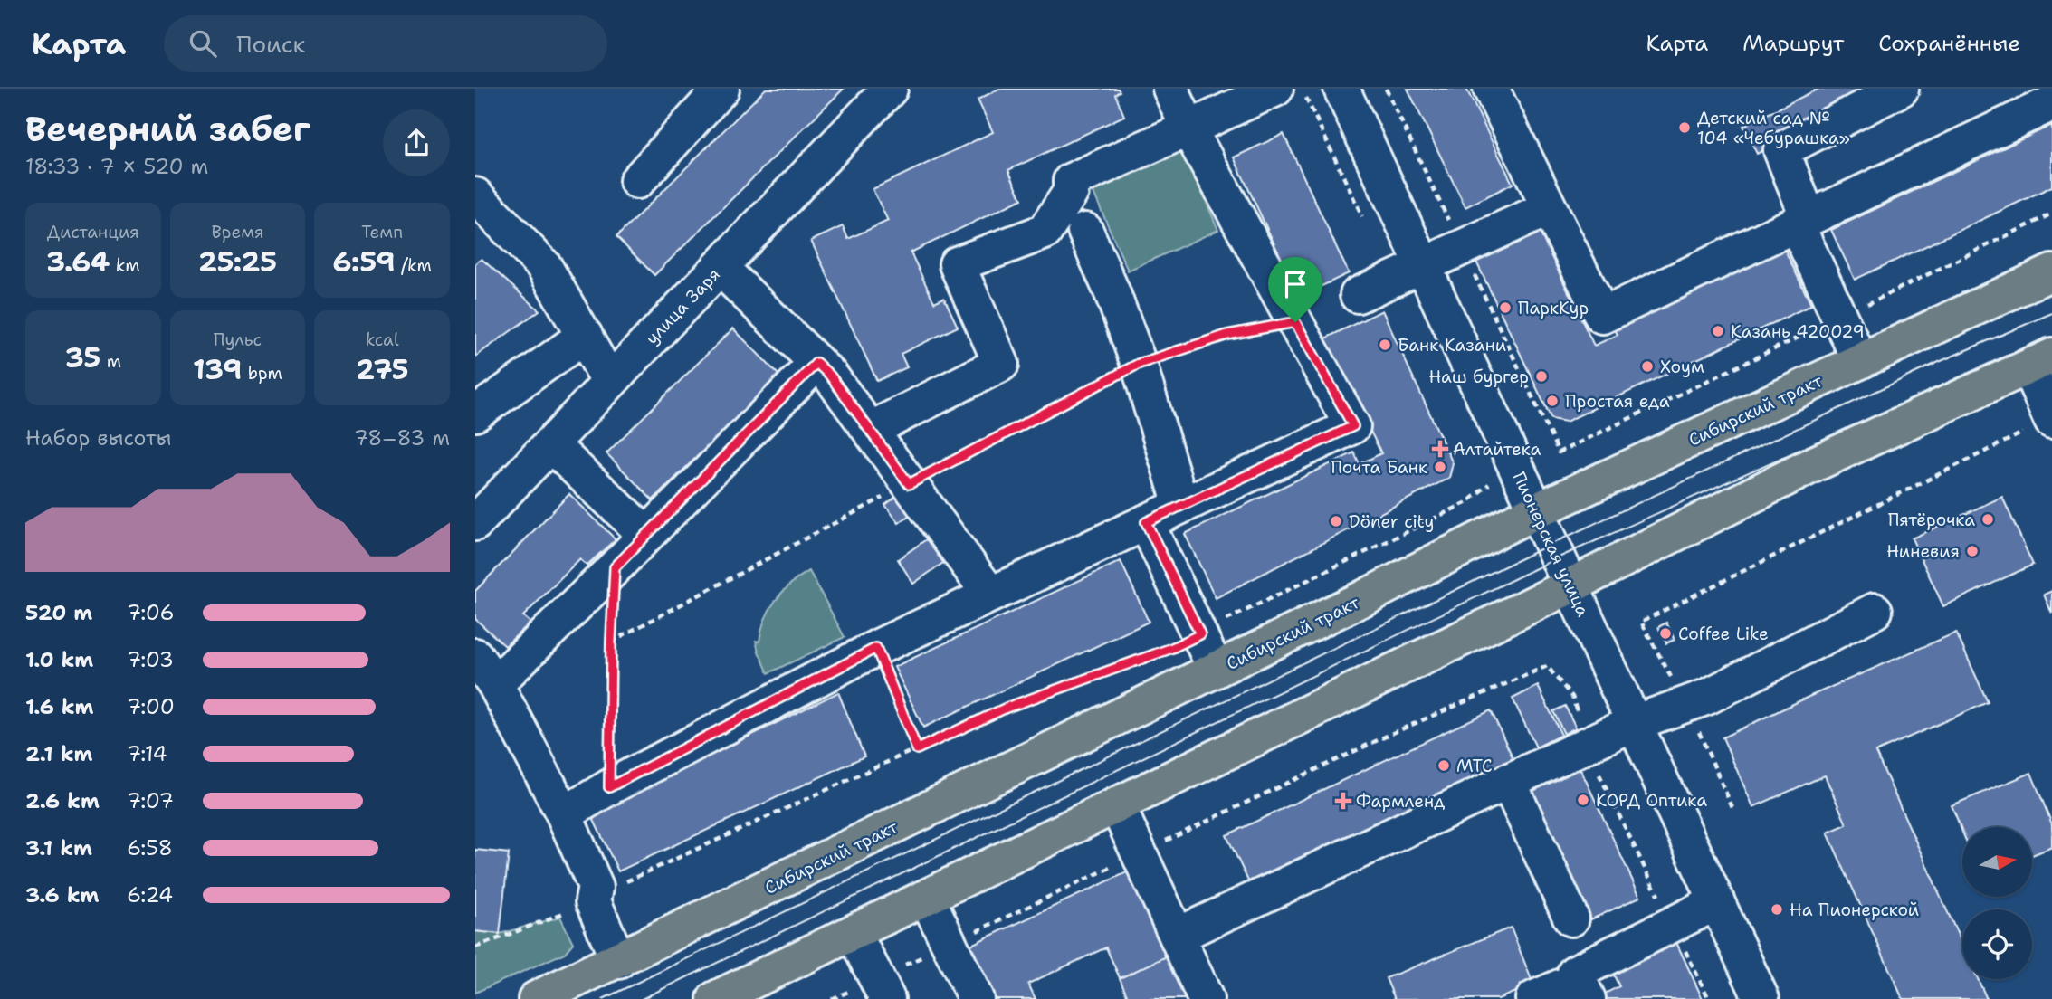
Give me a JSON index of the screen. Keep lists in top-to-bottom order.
{
  "streets": {
    "main road": ["Сибирский тракт"],
    "street": ["улица Заря", "Пионерская улица"]
  },
  "crossings": [
    ["Сибирский тракт", "Пионерская улица"]
  ],
  "places": {
    "other": [
      "Детский сад № 104 «Чебурашка»",
      "ПаркКур",
      "Казань 420029",
      "Банк Казани",
      "Хоум",
      "Наш бургер",
      "Простая еда",
      "Почта Банк",
      "Пятёрочка",
      "Döner city",
      "Ниневия",
      "Coffee Like",
      "МТС",
      "КОРД Оптика",
      "На Пионерской"
    ],
    "health": ["Алтайтека", "Фармленд"]
  },
  "north": "right",
  "page": {
    "header": "Карта",
    "search": "Поиск",
    "nav": ["Карта", "Маршрут", "Сохранённые"],
    "heading": ["Вечерний забег", "18:33 · 7 × 520 m"],
    "stats": [
      ["Дистанция", "3.64 km"],
      ["Время", "25:25"],
      ["Темп", "6:59 /km"],
      ["35 m"],
      ["Пульс", "139 bpm"],
      ["kcal", "275"]
    ],
    "chart": ["Набор высоты", "78–83 m"],
    "list": [
      {
        "name": "520 m",
        "note": "7:06"
      },
      {
        "name": "1.0 km",
        "note": "7:03"
      },
      {
        "name": "1.6 km",
        "note": "7:00"
      },
      {
        "name": "2.1 km",
        "note": "7:14"
      },
      {
        "name": "2.6 km",
        "note": "7:07"
      },
      {
        "name": "3.1 km",
        "note": "6:58"
      },
      {
        "name": "3.6 km",
        "note": "6:24"
      }
    ]
  }
}
